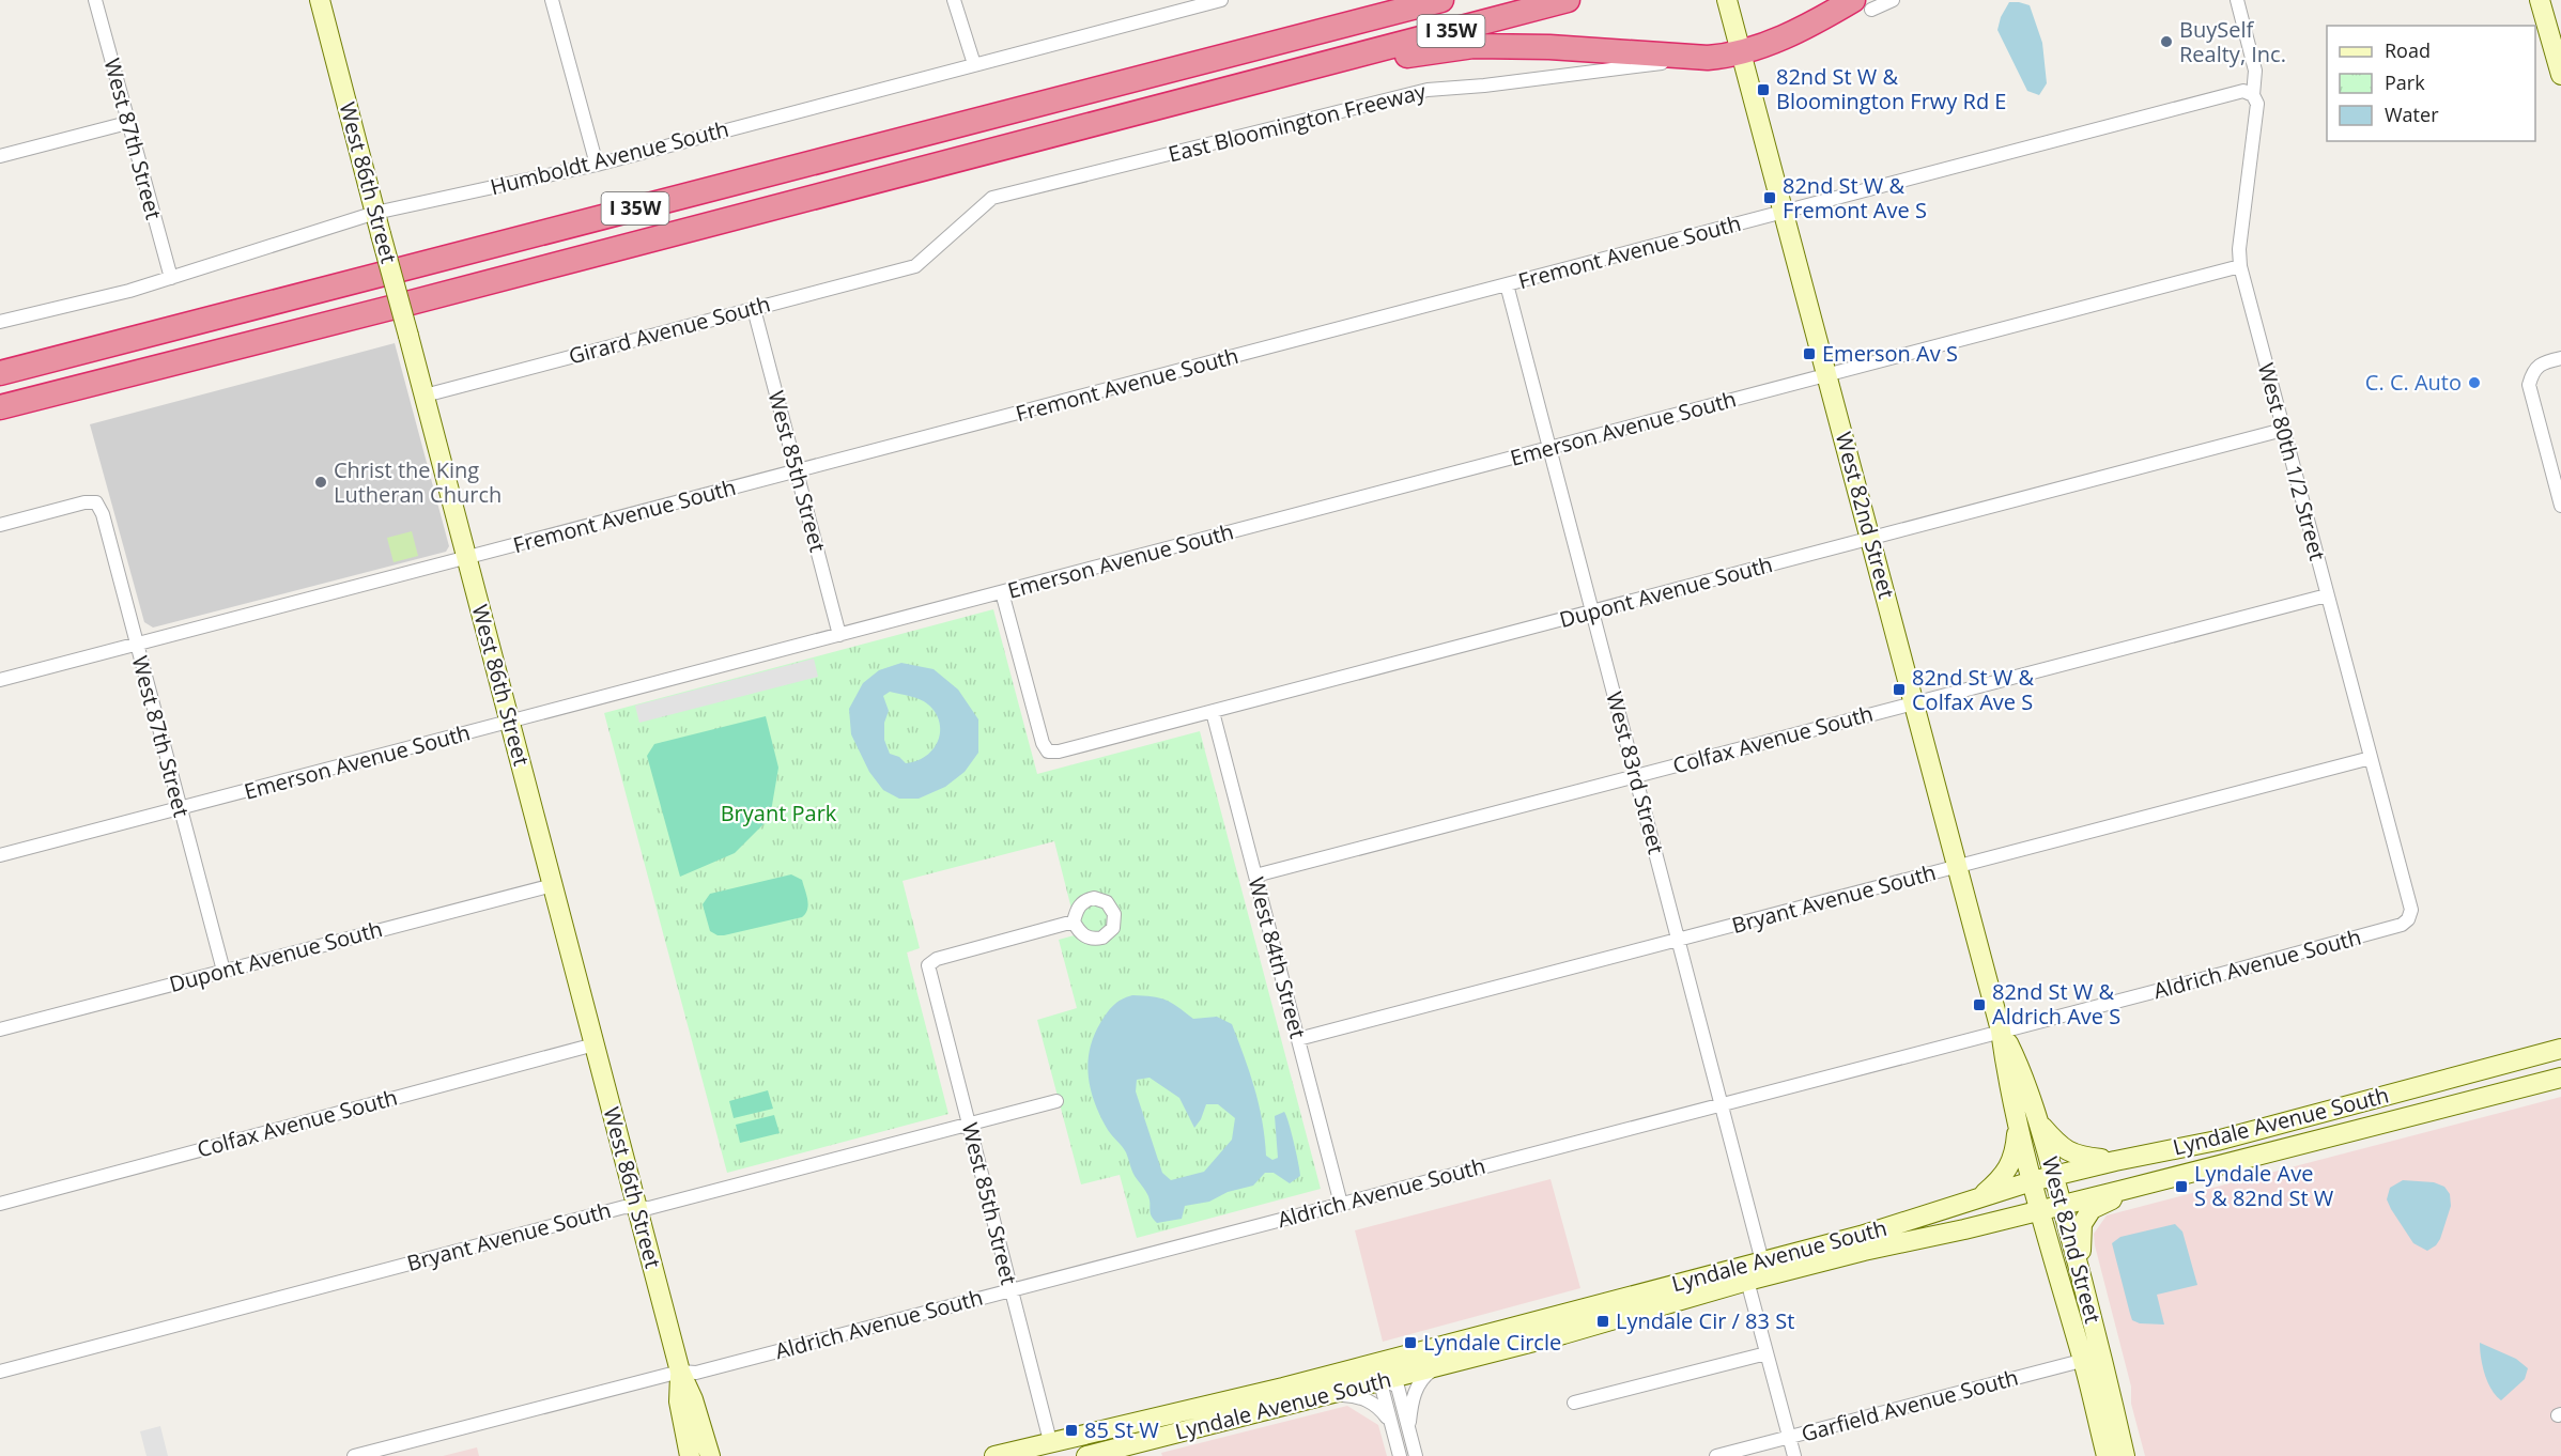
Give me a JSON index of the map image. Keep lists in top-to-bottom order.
{
  "streets": {
    "highway": ["I 35W"],
    "street": [
      "East Bloomington Freeway",
      "West 87th Street",
      "Humboldt Avenue South",
      "West 86th Street",
      "Fremont Avenue South",
      "Girard Avenue South",
      "Emerson Avenue South",
      "West 80th 1/2 Street",
      "West 85th Street",
      "West 82nd Street",
      "Dupont Avenue South",
      "Colfax Avenue South",
      "West 83rd Street",
      "Bryant Avenue South",
      "West 84th Street",
      "Aldrich Avenue South",
      "Lyndale Avenue South",
      "Garfield Avenue South"
    ]
  },
  "crossings": [
    ["East Bloomington Freeway", "Girard Avenue South"],
    ["West 87th Street", "Humboldt Avenue South"],
    ["West 87th Street", "Fremont Avenue South"],
    ["West 87th Street", "Emerson Avenue South"],
    ["West 87th Street", "Dupont Avenue South"],
    ["Humboldt Avenue South", "West 86th Street"],
    ["West 86th Street", "Fremont Avenue South"],
    ["West 86th Street", "Girard Avenue South"],
    ["West 86th Street", "Emerson Avenue South"],
    ["West 86th Street", "Dupont Avenue South"],
    ["West 86th Street", "Colfax Avenue South"],
    ["West 86th Street", "Bryant Avenue South"],
    ["West 86th Street", "Aldrich Avenue South"],
    ["Fremont Avenue South", "West 80th 1/2 Street"],
    ["Fremont Avenue South", "West 85th Street"],
    ["Fremont Avenue South", "West 82nd Street"],
    ["Fremont Avenue South", "West 83rd Street"],
    ["Girard Avenue South", "West 85th Street"],
    ["Emerson Avenue South", "West 80th 1/2 Street"],
    ["Emerson Avenue South", "West 85th Street"],
    ["Emerson Avenue South", "West 82nd Street"],
    ["Emerson Avenue South", "Dupont Avenue South"],
    ["Emerson Avenue South", "West 83rd Street"],
    ["West 80th 1/2 Street", "Dupont Avenue South"],
    ["West 80th 1/2 Street", "Colfax Avenue South"],
    ["West 80th 1/2 Street", "Bryant Avenue South"],
    ["West 80th 1/2 Street", "Aldrich Avenue South"],
    ["West 85th Street", "Bryant Avenue South"],
    ["West 85th Street", "Aldrich Avenue South"],
    ["West 85th Street", "Lyndale Avenue South"],
    ["West 82nd Street", "Dupont Avenue South"],
    ["West 82nd Street", "Colfax Avenue South"],
    ["West 82nd Street", "Bryant Avenue South"],
    ["West 82nd Street", "Aldrich Avenue South"],
    ["West 82nd Street", "Lyndale Avenue South"],
    ["West 82nd Street", "Garfield Avenue South"],
    ["Dupont Avenue South", "West 83rd Street"],
    ["Dupont Avenue South", "West 84th Street"],
    ["Colfax Avenue South", "West 83rd Street"],
    ["Colfax Avenue South", "West 84th Street"],
    ["West 83rd Street", "Bryant Avenue South"],
    ["West 83rd Street", "Aldrich Avenue South"],
    ["West 83rd Street", "Lyndale Avenue South"],
    ["Bryant Avenue South", "West 84th Street"],
    ["West 84th Street", "Aldrich Avenue South"]
  ],
  "parks": ["Bryant Park"],
  "places": {
    "other": ["BuySelf Realty, Inc.", "C. C. Auto", "Christ the King Lutheran Church"],
    "transit": [
      "82nd St W & Bloomington Frwy Rd E",
      "82nd St W & Fremont Ave S",
      "Emerson Av S",
      "82nd St W & Colfax Ave S",
      "82nd St W & Aldrich Ave S",
      "Lyndale Ave S & 82nd St W",
      "Lyndale Cir / 83 St",
      "Lyndale Circle",
      "85 St W"
    ]
  },
  "legend": ["Road", "Park", "Water"]
}
